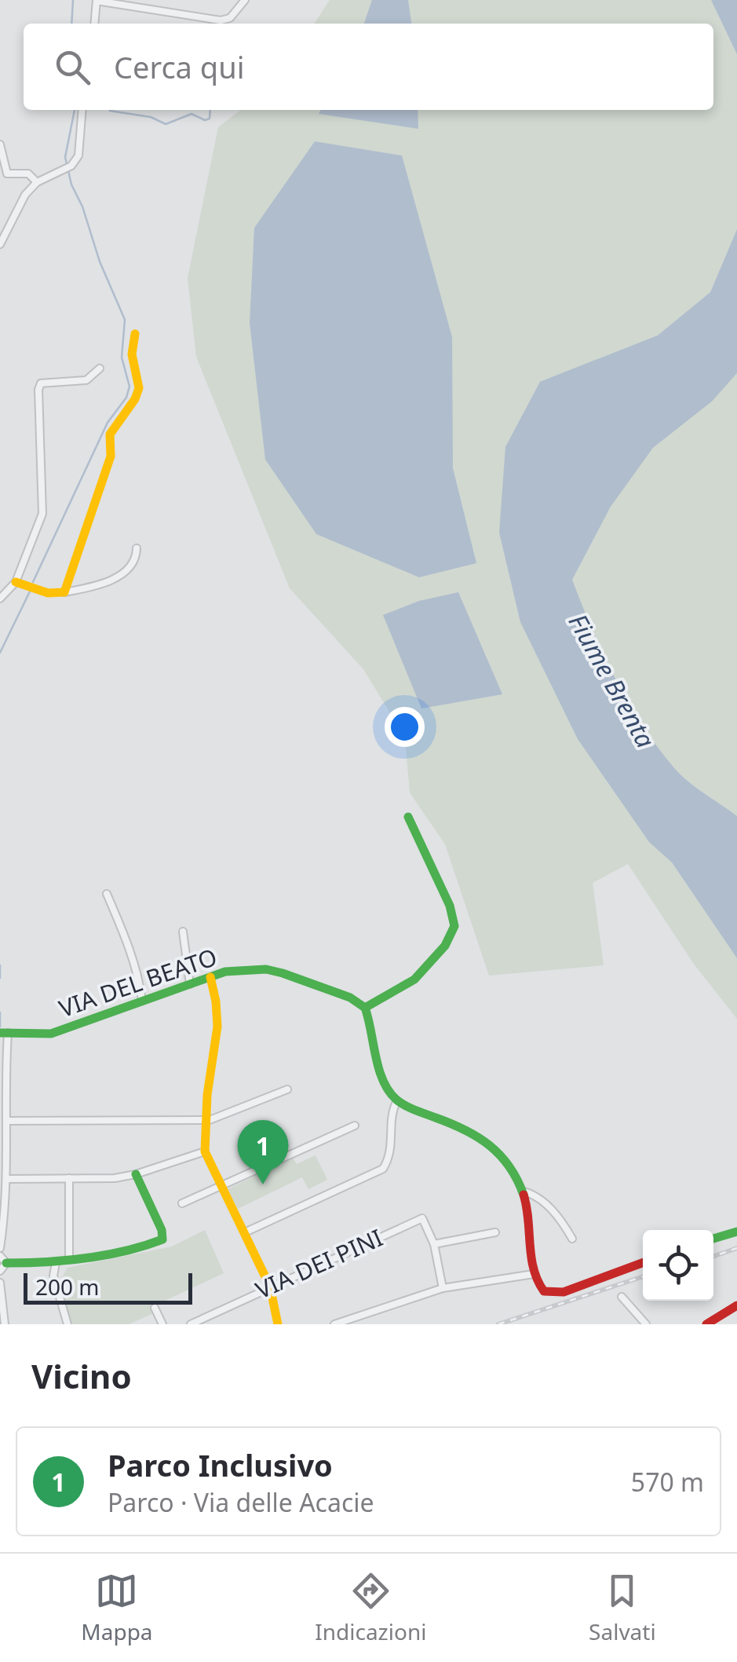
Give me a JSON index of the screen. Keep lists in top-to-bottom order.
{
  "streets": {
    "street": ["VIA DEL BEATO", "VIA DEI PINI"]
  },
  "water": ["Fiume Brenta"],
  "scale_bar": "200 m",
  "page": {
    "search": "Cerca qui",
    "pins": "1",
    "scale": "200 m",
    "heading": "Vicino",
    "list": [
      {
        "mark": "1",
        "name": "Parco Inclusivo",
        "note": "Parco · Via delle Acacie",
        "value": "570 m"
      }
    ],
    "nav": ["Mappa", "Indicazioni", "Salvati"]
  }
}
